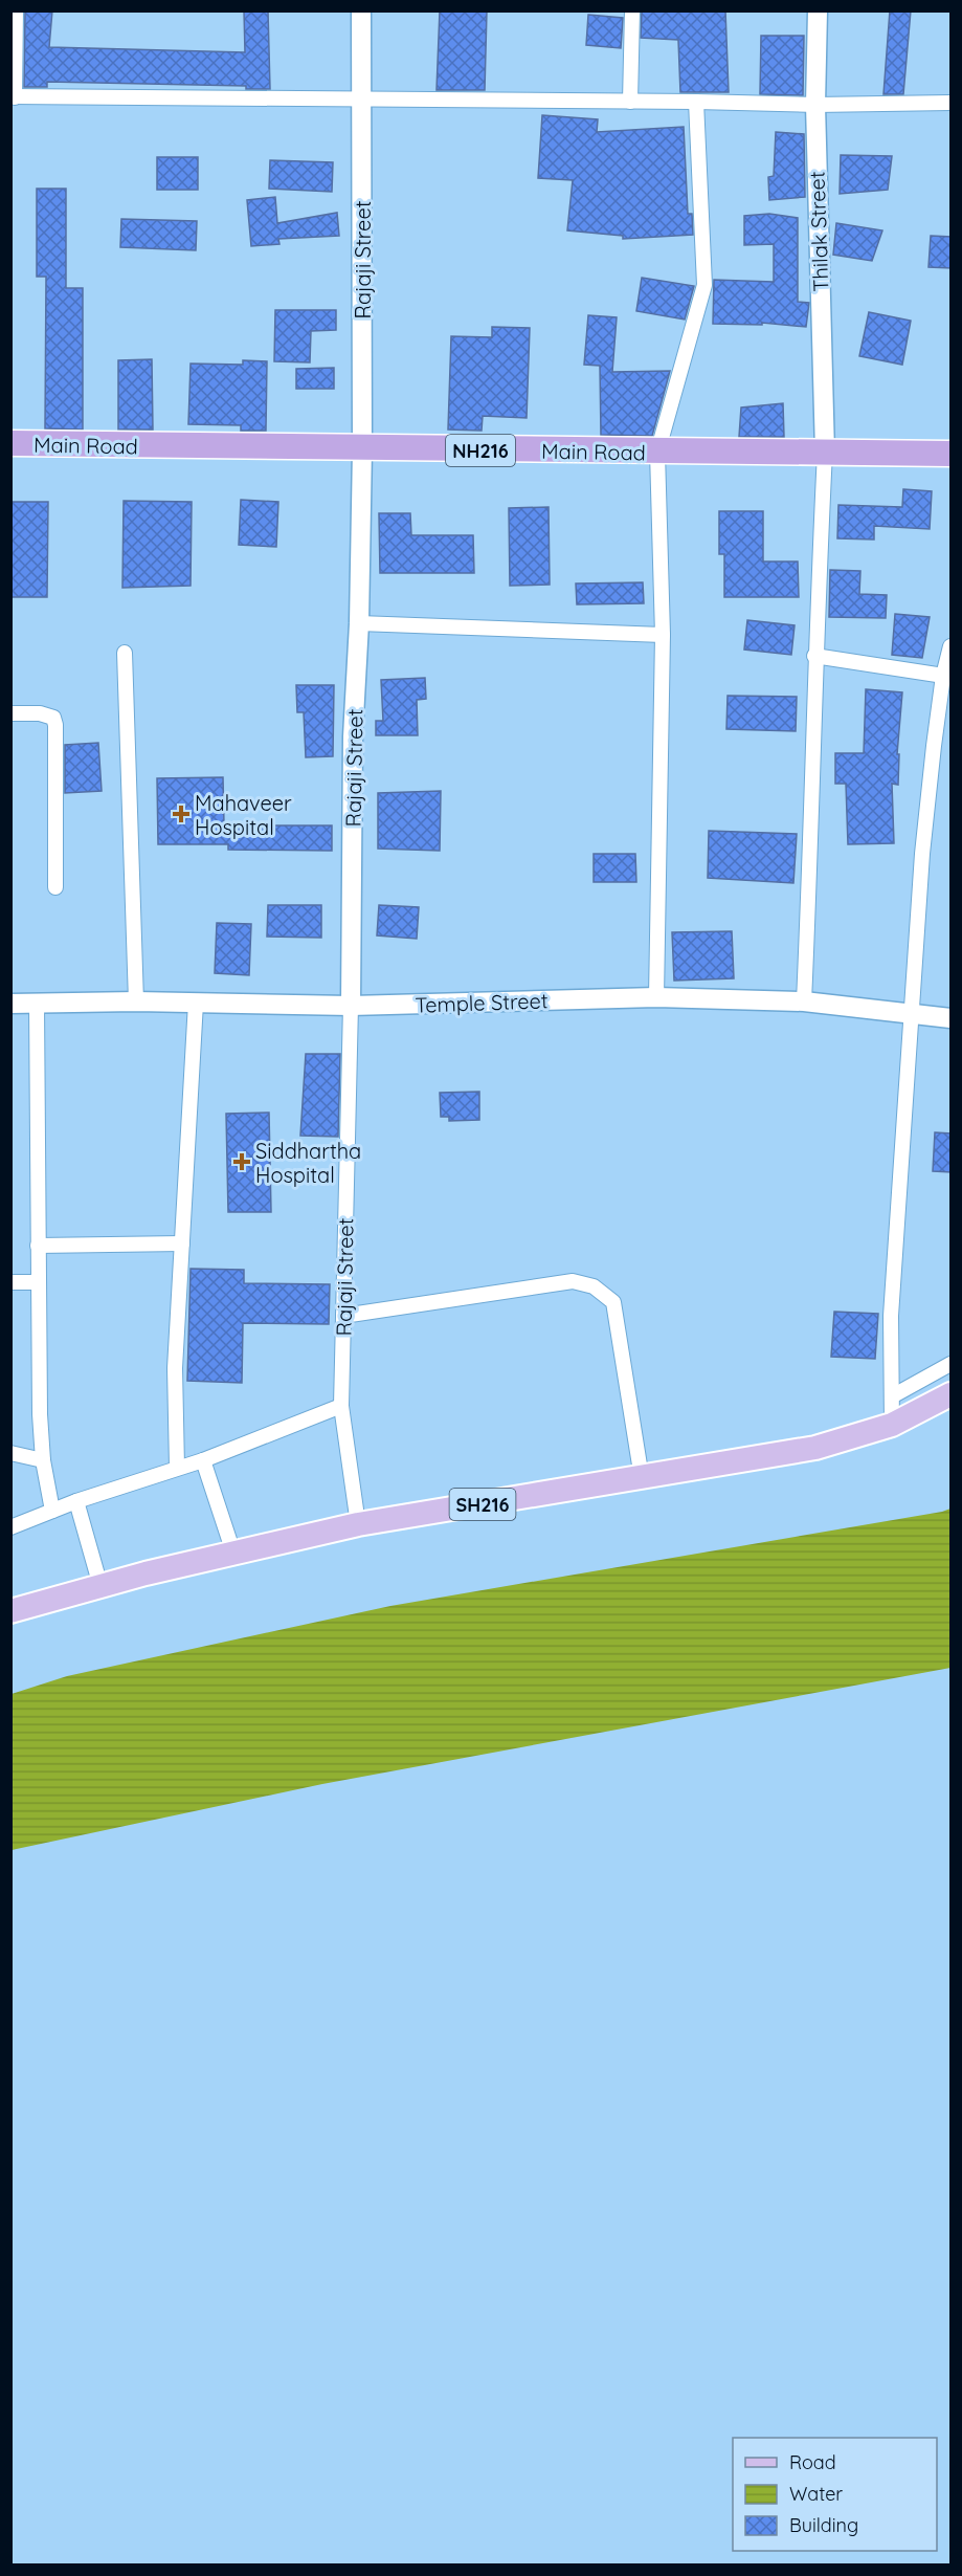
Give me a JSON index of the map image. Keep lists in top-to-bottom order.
{
  "streets": {
    "highway": ["Main Road", "NH216"],
    "main road": ["SH216"],
    "street": ["Thilak Street", "Rajaji Street", "Temple Street"]
  },
  "crossings": [
    ["Thilak Street", "Main Road"],
    ["Rajaji Street", "Main Road"],
    ["Rajaji Street", "Temple Street"],
    ["Rajaji Street", "SH216"]
  ],
  "places": {
    "health": ["Mahaveer Hospital", "Siddhartha Hospital"]
  },
  "legend": ["Road", "Water", "Building"]
}
